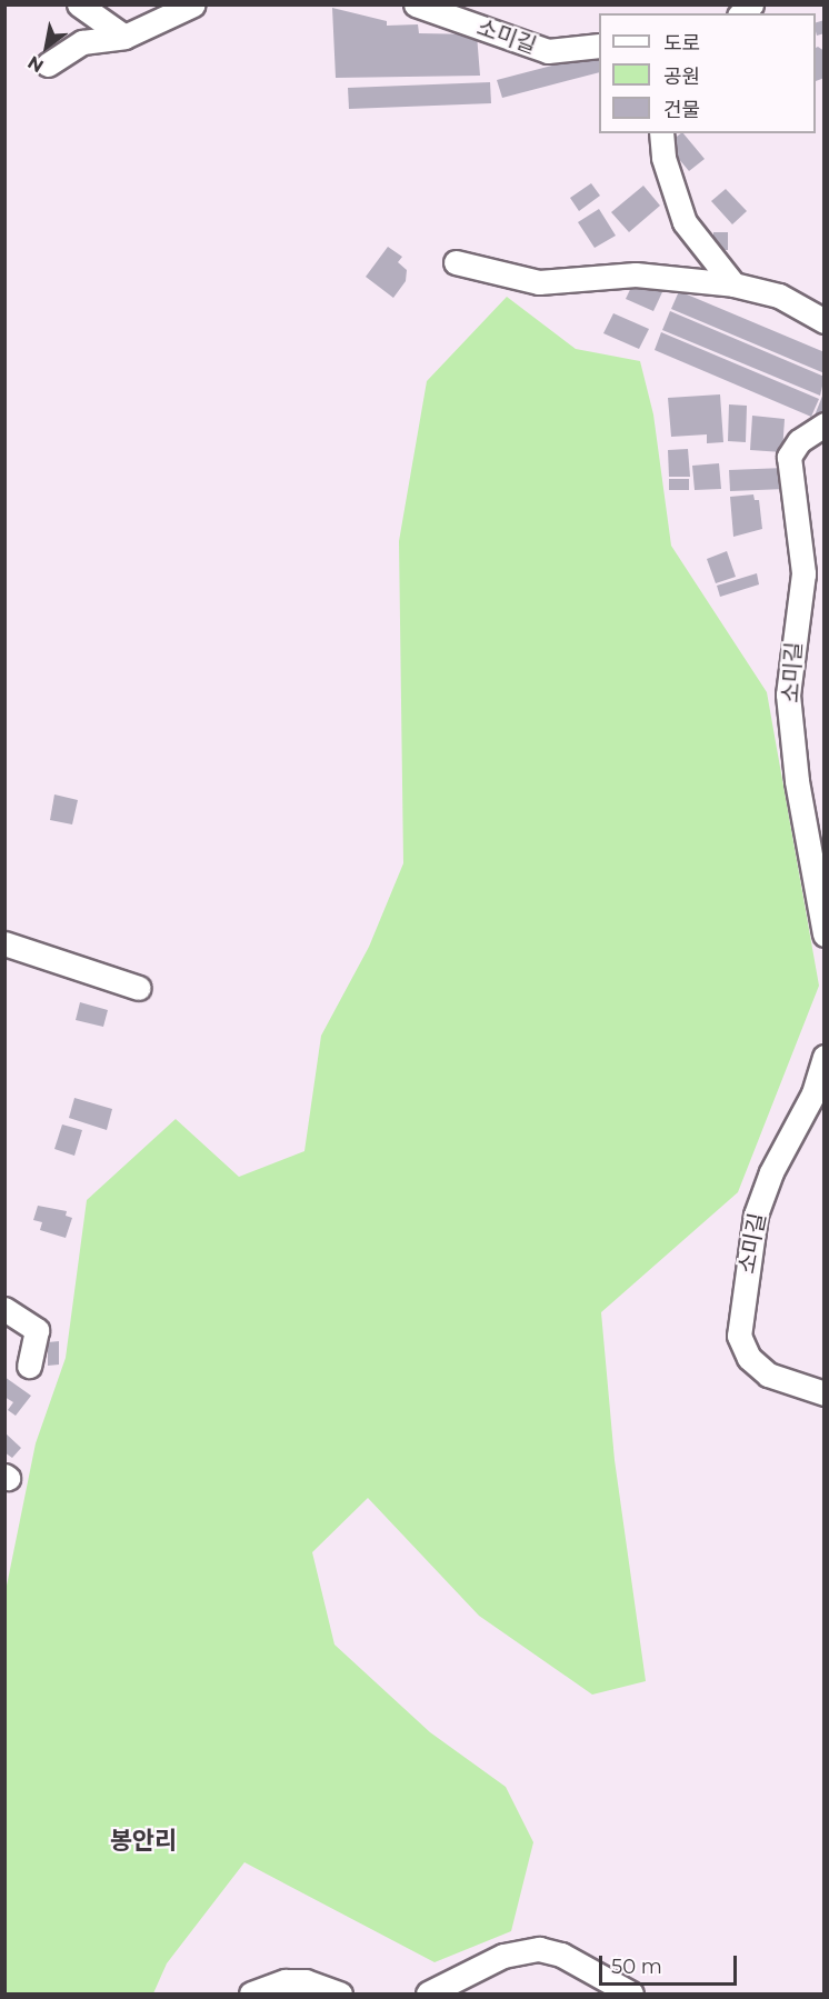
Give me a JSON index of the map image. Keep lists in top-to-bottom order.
{
  "streets": {
    "street": ["소미길"]
  },
  "districts": ["봉안리"],
  "legend": ["도로", "공원", "건물"],
  "scale_bar": "50 m",
  "north": "bottom left"
}
